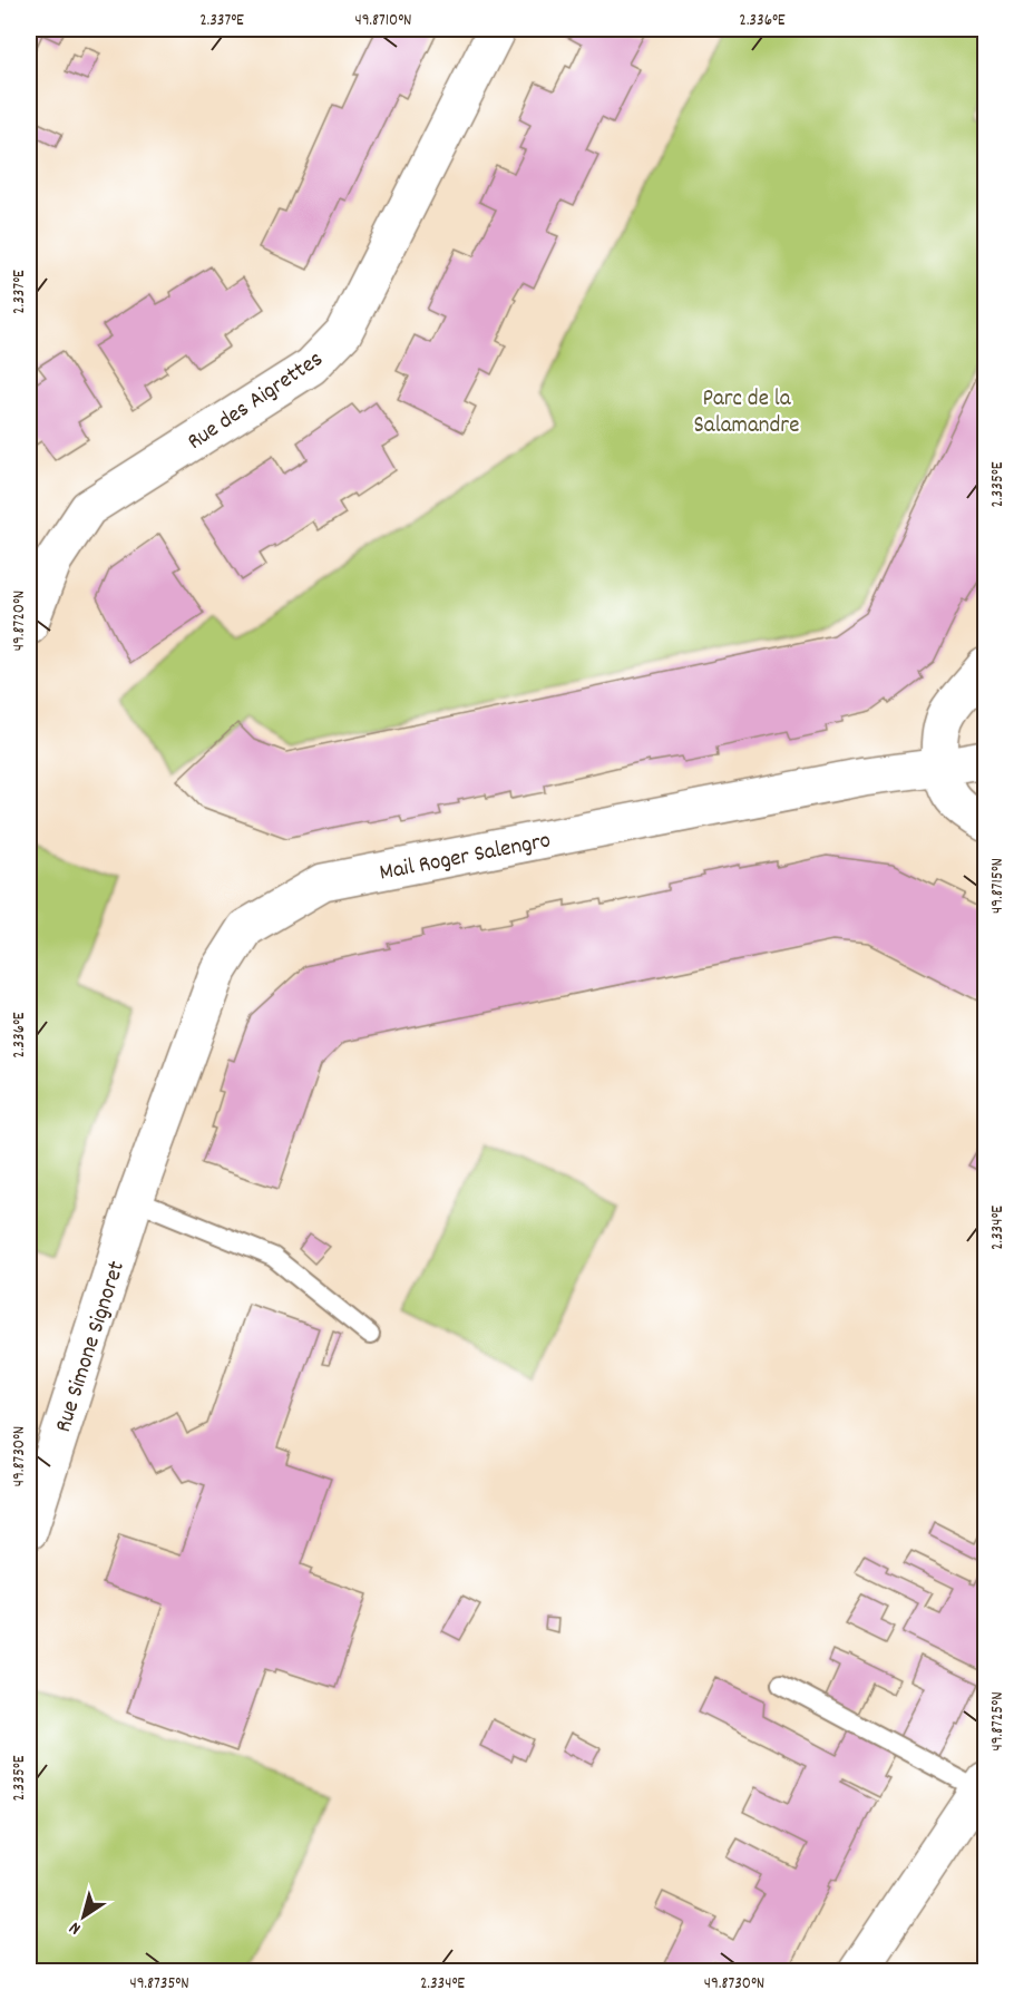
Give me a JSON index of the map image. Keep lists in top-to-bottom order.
{
  "streets": {
    "street": ["Rue des Aigrettes", "Mail Roger Salengro", "Rue Simone Signoret"]
  },
  "crossings": [
    ["Mail Roger Salengro", "Rue Simone Signoret"]
  ],
  "parks": ["Parc de la Salamandre"],
  "north": "bottom left",
  "coordinates": [
    "2.337°E",
    "49.8710°N",
    "2.336°E",
    "2.335°E",
    "49.8720°N",
    "49.8715°N",
    "2.334°E",
    "49.8730°N",
    "49.8725°N",
    "49.8735°N"
  ]
}
